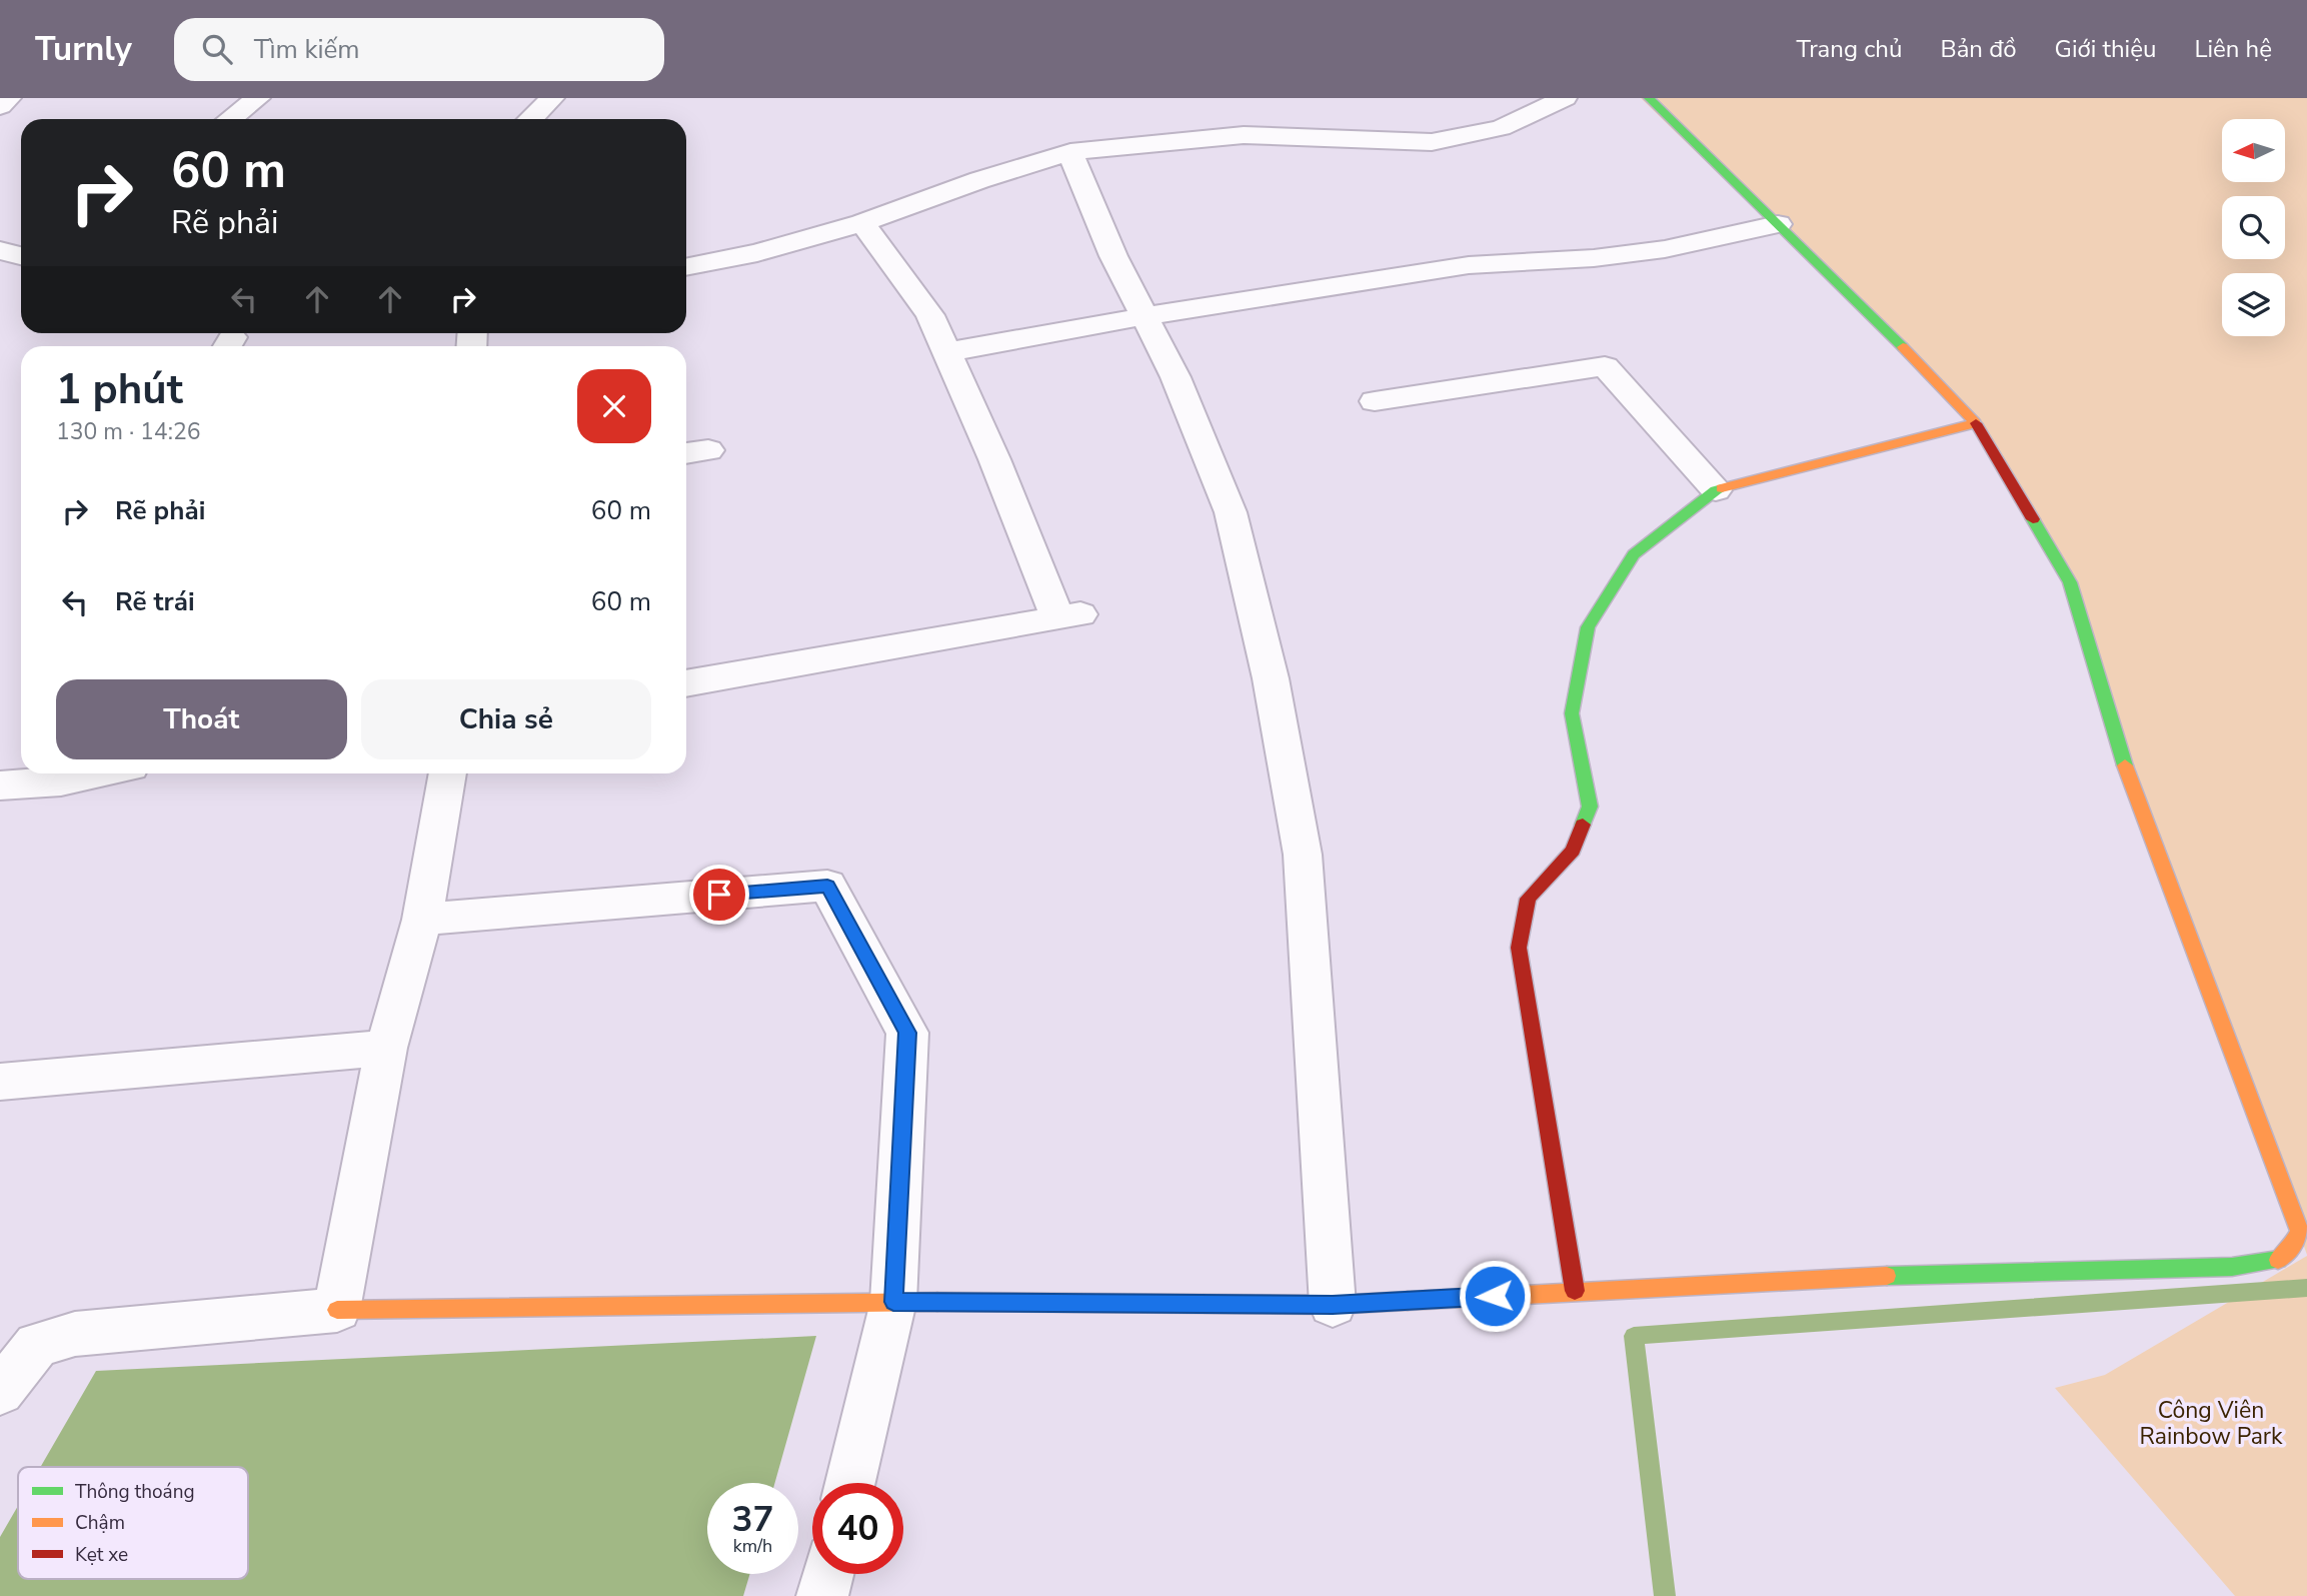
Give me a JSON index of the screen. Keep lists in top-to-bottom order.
{
  "parks": ["Công Viên Rainbow Park"],
  "legend": ["Thông thoáng", "Chậm", "Kẹt xe"],
  "north": "left",
  "page": {
    "header": "Turnly",
    "search": "Tìm kiếm",
    "nav": [
      "Trang chủ",
      "Bản đồ",
      "Giới thiệu",
      "Liên hệ"
    ],
    "turn": ["60 m", "Rẽ phải"],
    "heading": ["1 phút", "130 m · 14:26"],
    "list": [
      {
        "name": "Rẽ phải",
        "value": "60 m"
      },
      {
        "name": "Rẽ trái",
        "value": "60 m"
      }
    ],
    "buttons": ["Thoát", "Chia sẻ"],
    "speed": "37 km/h",
    "limit": "40"
  }
}
